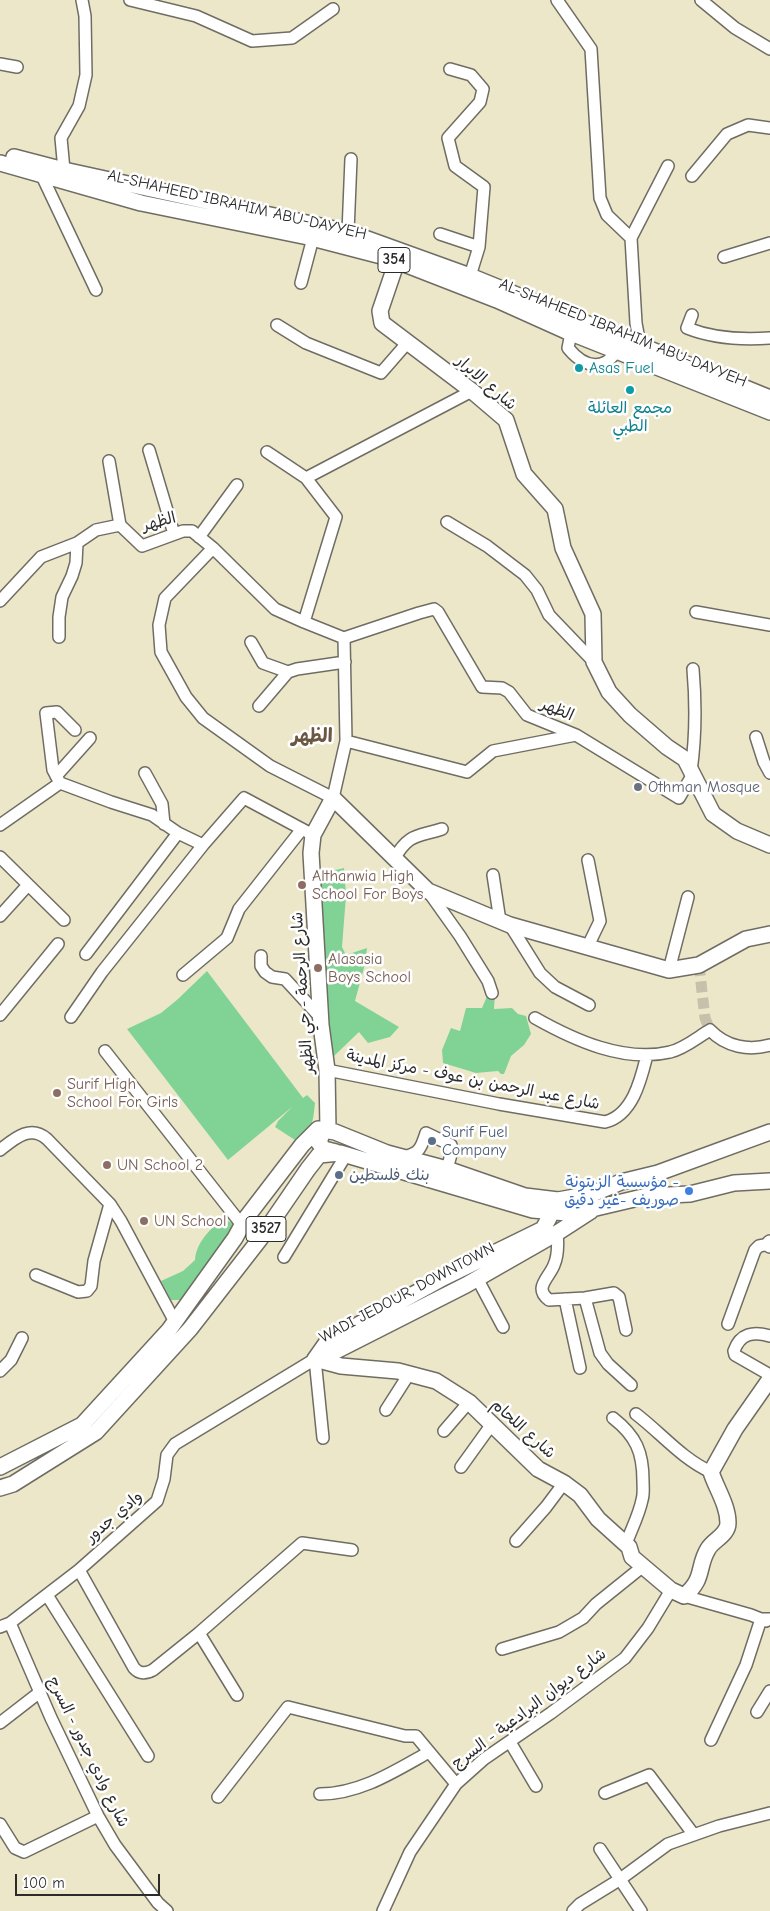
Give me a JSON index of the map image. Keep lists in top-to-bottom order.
{
  "streets": {
    "main road": [
      "AL-SHAHEED IBRAHIM ABU-DAYYEH",
      "354",
      "شارع الابرار",
      "شارع الرحمة - حي الظهر",
      "3527",
      "WADI JEDOUR, DOWNTOWN",
      "شارع اللحام"
    ],
    "street": [
      "الظهر",
      "شارع عبد الرحمن بن عوف - مركز المدينة",
      "وادي جدور",
      "شارع ديوان البرادعية - السرج",
      "شارع وادي جدور - السرج"
    ]
  },
  "crossings": [
    ["AL-SHAHEED IBRAHIM ABU-DAYYEH", "شارع الابرار"],
    ["شارع الرحمة - حي الظهر", "شارع عبد الرحمن بن عوف - مركز المدينة"],
    ["شارع الرحمة - حي الظهر", "3527"],
    ["3527", "WADI JEDOUR, DOWNTOWN"],
    ["WADI JEDOUR, DOWNTOWN", "شارع اللحام"],
    ["WADI JEDOUR, DOWNTOWN", "وادي جدور"],
    ["شارع اللحام", "وادي جدور"],
    ["شارع اللحام", "شارع ديوان البرادعية - السرج"],
    ["وادي جدور", "شارع وادي جدور - السرج"]
  ],
  "districts": ["الظهر"],
  "places": [
    "Asas Fuel",
    "مجمع العائلة الطبي",
    "Othman Mosque",
    "Althanwia High School For Boys",
    "Alasasia Boys School",
    "Surif High School For Girls",
    "Surif Fuel Company",
    "UN School 2",
    "بنك فلسطين",
    "مؤسسة الزيتونة - صوريف -غير دقيق",
    "UN School"
  ],
  "scale_bar": "100 m"
}
